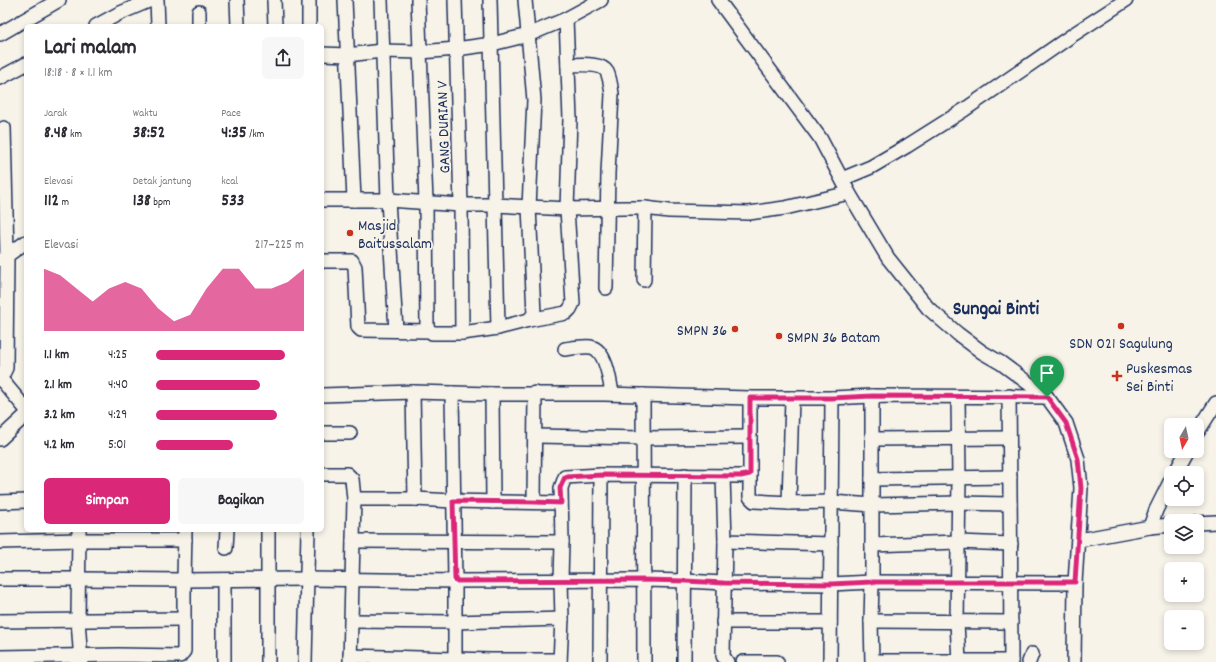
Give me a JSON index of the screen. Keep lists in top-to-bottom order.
{
  "streets": {
    "street": ["GANG DURIAN V"]
  },
  "districts": ["Sungai Binti"],
  "places": {
    "other": [
      "Masjid Baitussalam",
      "SDN 021 Sagulung",
      "SMPN 36",
      "SMPN 36 Batam"
    ],
    "health": ["Puskesmas Sei Binti"]
  },
  "north": "bottom",
  "page": {
    "heading": ["Lari malam", "18:18 · 8 × 1.1 km"],
    "stats": [
      ["Jarak", "8.48 km"],
      ["Waktu", "38:52"],
      ["Pace", "4:35 /km"],
      ["Elevasi", "112 m"],
      ["Detak jantung", "138 bpm"],
      ["kcal", "533"]
    ],
    "chart": ["Elevasi", "217–225 m"],
    "list": [
      {
        "name": "1.1 km",
        "note": "4:25"
      },
      {
        "name": "2.1 km",
        "note": "4:40"
      },
      {
        "name": "3.2 km",
        "note": "4:29"
      },
      {
        "name": "4.2 km",
        "note": "5:01"
      }
    ],
    "map_buttons": ["+", "−"],
    "buttons": ["Simpan", "Bagikan"]
  }
}
